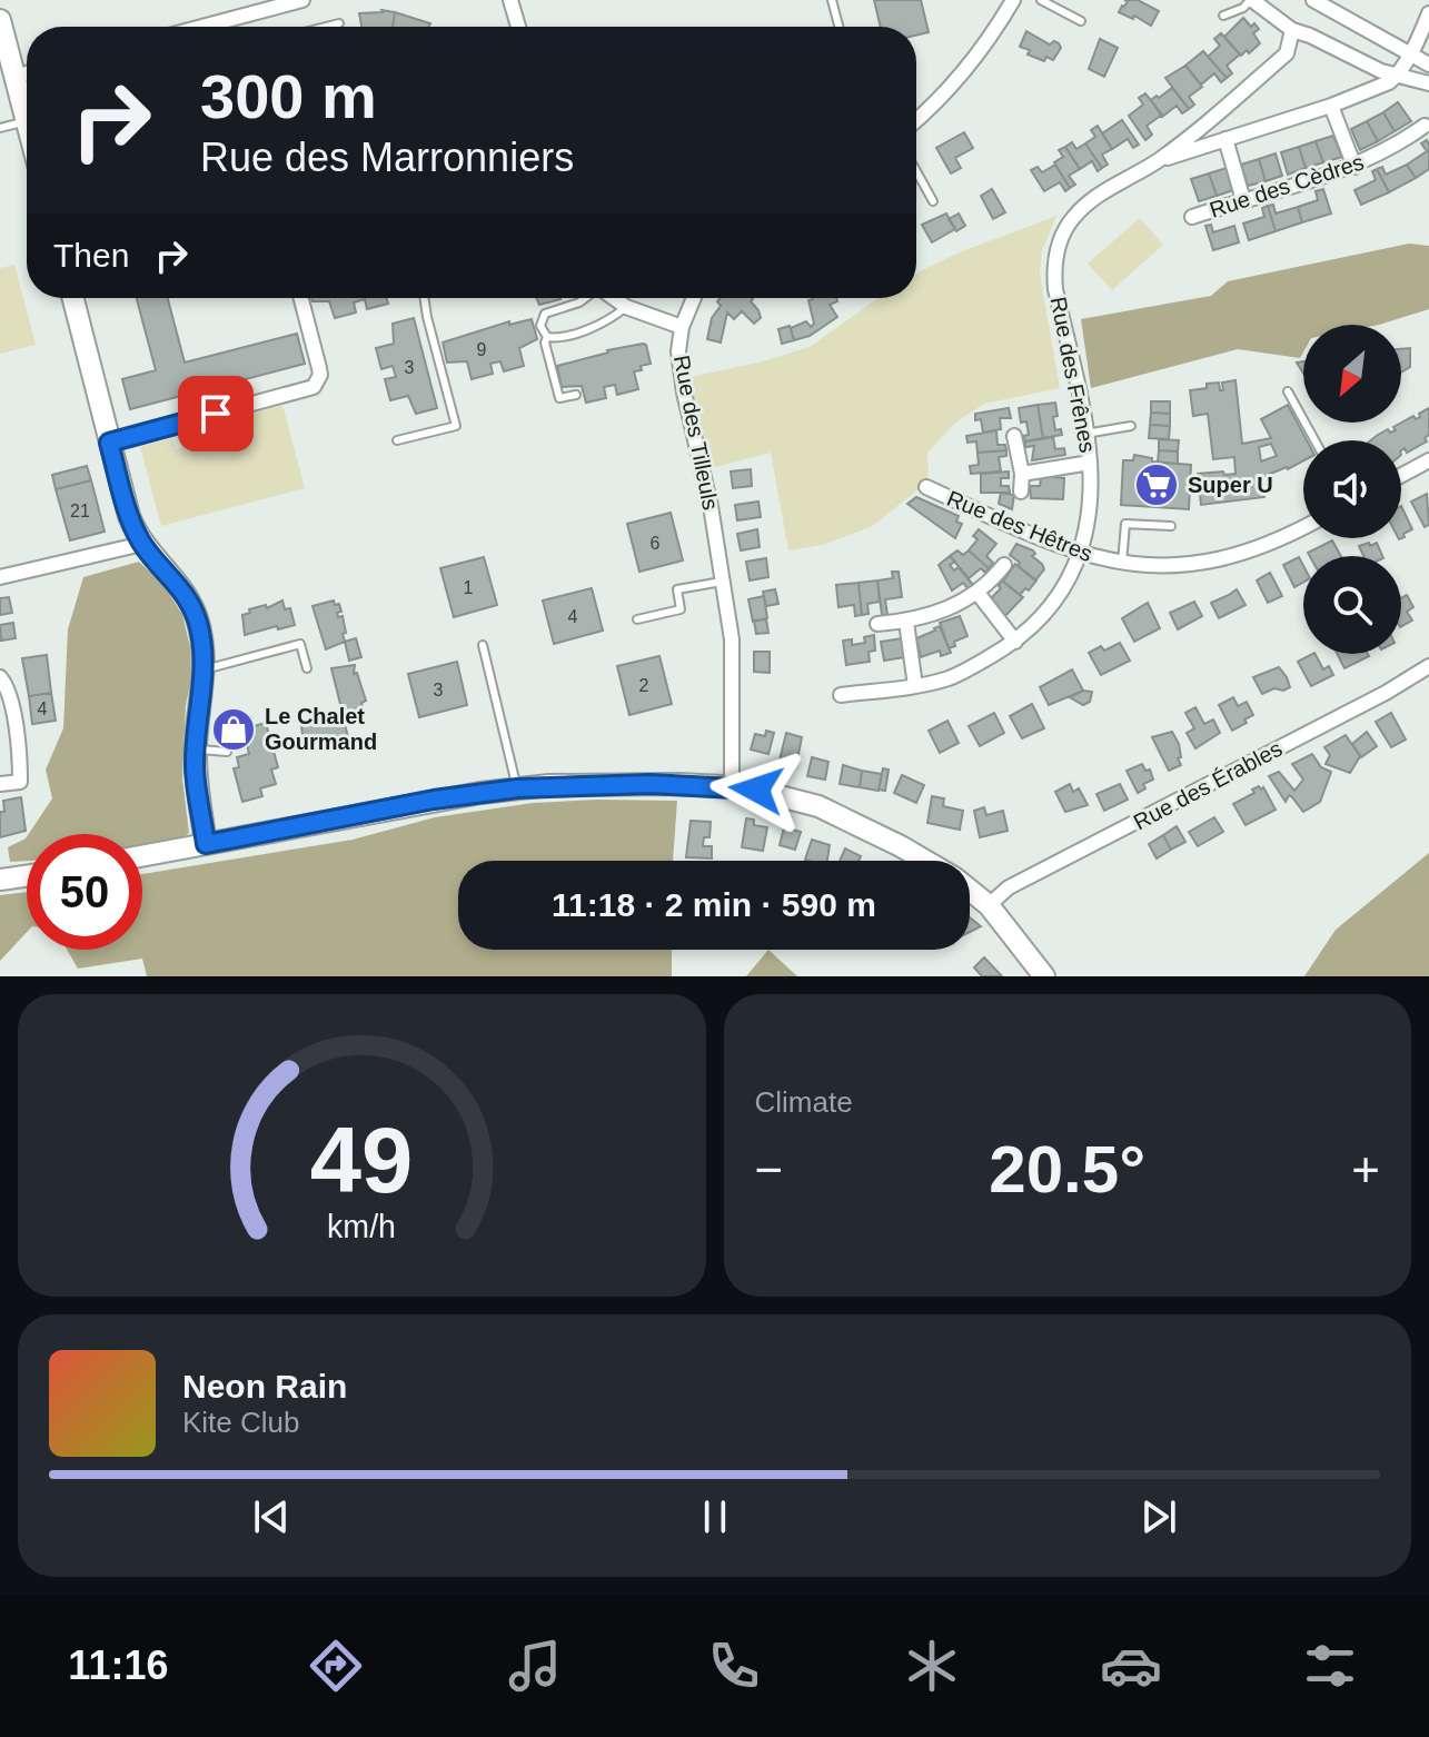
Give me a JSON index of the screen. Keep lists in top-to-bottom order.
{
  "streets": {
    "street": [
      "Rue des Cèdres",
      "Rue des Frênes",
      "Rue des Tilleuls",
      "Rue des Hêtres",
      "Rue des Érables"
    ]
  },
  "crossings": [
    ["Rue des Frênes", "Rue des Hêtres"]
  ],
  "places": {
    "supermarket": ["Super U"],
    "shop": ["Le Chalet Gourmand"]
  },
  "house_numbers": [
    "9",
    "3",
    "21",
    "6",
    "1",
    "4",
    "2",
    "3",
    "4"
  ],
  "north": "bottom left",
  "page": {
    "turn": ["300 m", "Rue des Marronniers"],
    "then": "Then",
    "limit": "50",
    "trip": "11:18 · 2 min · 590 m",
    "tile": "Climate",
    "heat": ["−", "20.5°", "+"],
    "song": ["Neon Rain", "Kite Club"],
    "tabs": "11:16",
    "gauge": ["49", "km/h"]
  }
}
